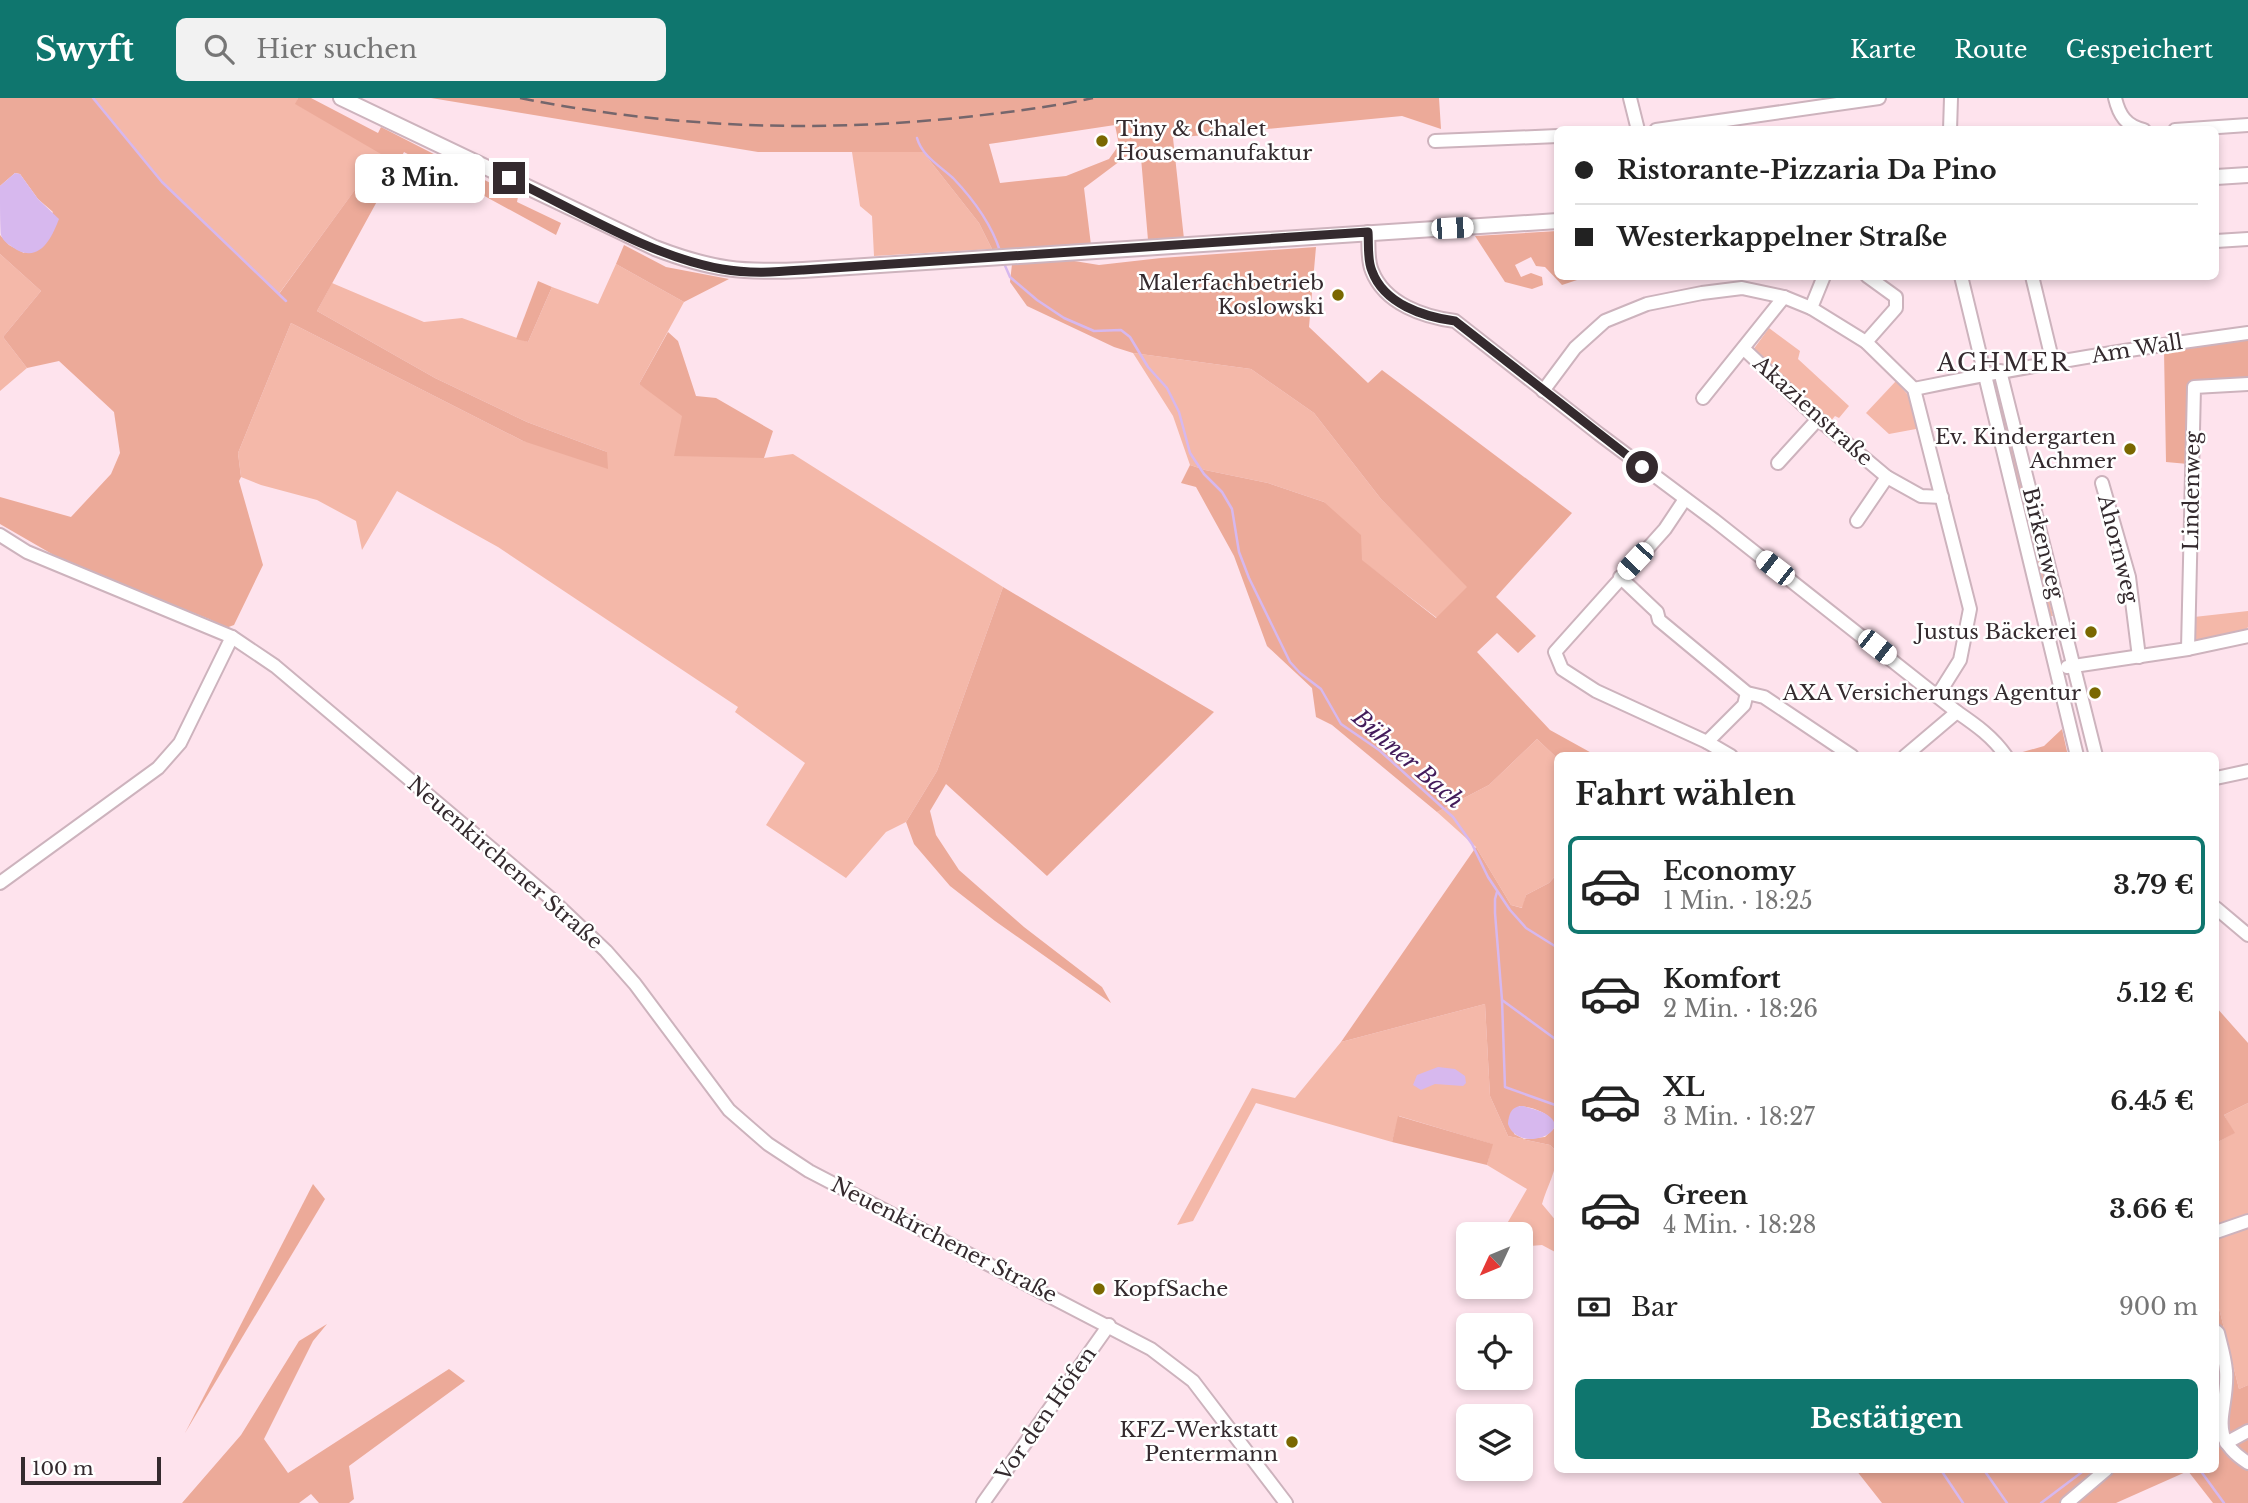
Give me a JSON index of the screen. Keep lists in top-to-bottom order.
{
  "streets": {
    "street": [
      "Am Wall",
      "Akazienstraße",
      "Lindenweg",
      "Birkenweg",
      "Ahornweg",
      "Neuenkirchener Straße",
      "Vor den Höfen"
    ]
  },
  "crossings": [
    ["Am Wall", "Birkenweg"],
    ["Neuenkirchener Straße", "Vor den Höfen"]
  ],
  "districts": ["ACHMER"],
  "water": ["Bühner Bach"],
  "places": [
    "Tiny & Chalet Housemanufaktur",
    "Malerfachbetrieb Koslowski",
    "Ev. Kindergarten Achmer",
    "Justus Bäckerei",
    "AXA Versicherungs Agentur",
    "KopfSache",
    "KFZ-Werkstatt Pentermann"
  ],
  "scale_bar": "100 m",
  "north": "bottom left",
  "page": {
    "header": "Swyft",
    "search": "Hier suchen",
    "nav": ["Karte", "Route", "Gespeichert"],
    "banner": ["Ristorante-Pizzaria Da Pino", "Westerkappelner Straße"],
    "bubble": "3 Min.",
    "heading": "Fahrt wählen",
    "list": [
      {
        "name": "Economy",
        "note": "1 Min. · 18:25",
        "value": "3.79 €"
      },
      {
        "name": "Komfort",
        "note": "2 Min. · 18:26",
        "value": "5.12 €"
      },
      {
        "name": "XL",
        "note": "3 Min. · 18:27",
        "value": "6.45 €"
      },
      {
        "name": "Green",
        "note": "4 Min. · 18:28",
        "value": "3.66 €"
      }
    ],
    "pay": ["Bar", "900 m"],
    "buttons": "Bestätigen",
    "scale": "100 m"
  }
}
